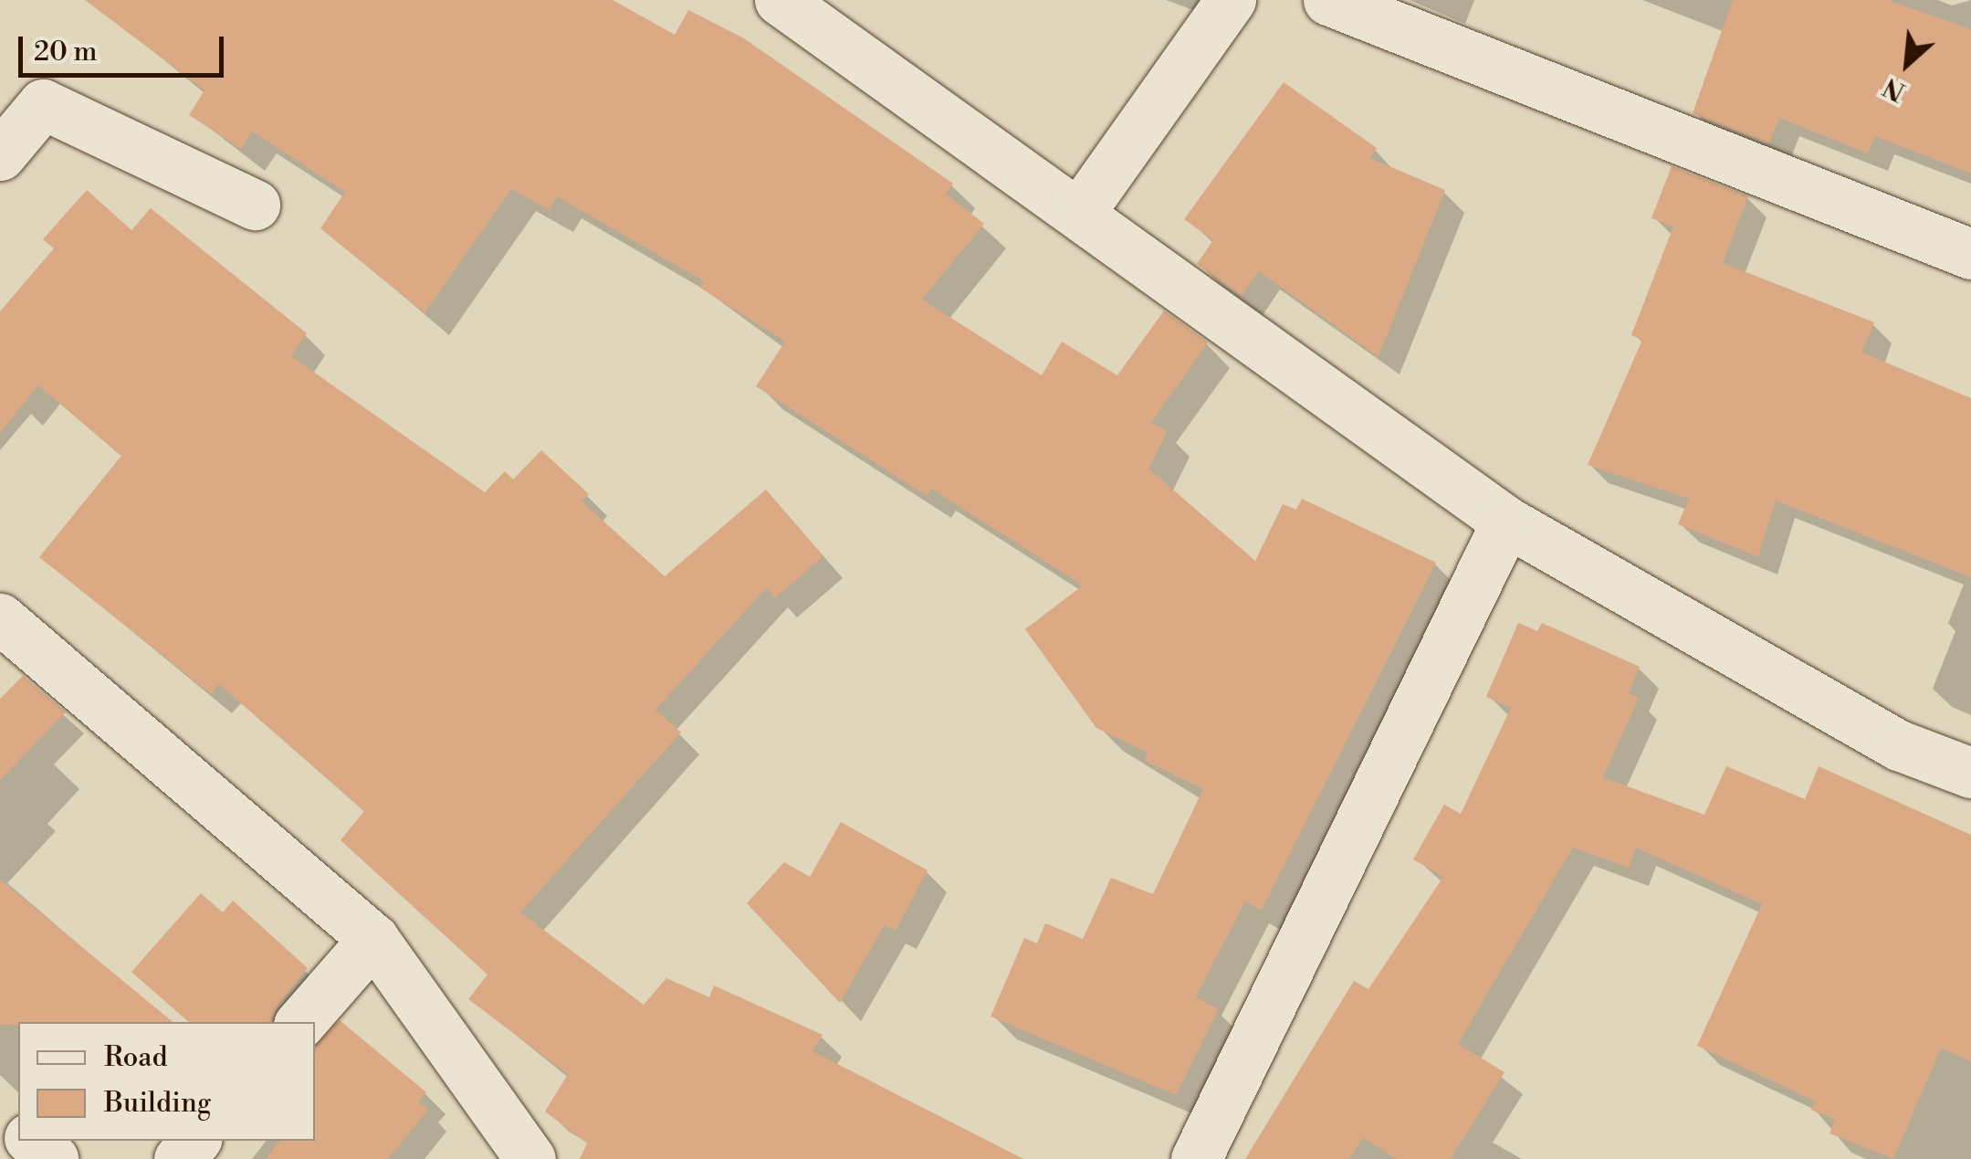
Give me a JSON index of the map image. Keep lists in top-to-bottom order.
{
  "legend": ["Road", "Building"],
  "scale_bar": "20 m",
  "north": "bottom left"
}
